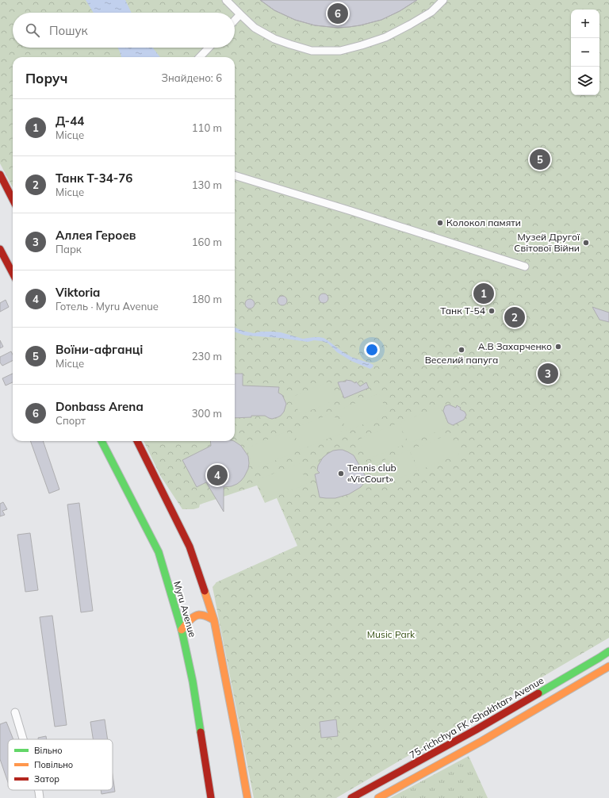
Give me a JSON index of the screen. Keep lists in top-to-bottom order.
{
  "streets": {
    "main road": ["Myru Avenue", "75-richchya FK «Shakhtar» Avenue"]
  },
  "parks": ["Music Park"],
  "places": [
    "Колокол памяти",
    "Музей Другої Світової Війни",
    "Танк Т-54",
    "А.В Захарченко",
    "Веселий папуга",
    "Tennis club «VicCourt»"
  ],
  "legend": ["Вільно", "Повільно", "Затор"],
  "page": {
    "pins": [
      "6",
      "5",
      "1",
      "2",
      "3",
      "4"
    ],
    "map_buttons": ["+", "−"],
    "search": "Пошук",
    "heading": ["Поруч", "Знайдено: 6"],
    "list": [
      {
        "mark": "1",
        "name": "Д-44",
        "note": "Місце",
        "value": "110 m"
      },
      {
        "mark": "2",
        "name": "Танк Т-34-76",
        "note": "Місце",
        "value": "130 m"
      },
      {
        "mark": "3",
        "name": "Аллея Героев",
        "note": "Парк",
        "value": "160 m"
      },
      {
        "mark": "4",
        "name": "Viktoria",
        "note": "Готель · Myru Avenue",
        "value": "180 m"
      },
      {
        "mark": "5",
        "name": "Воїни-афганці",
        "note": "Місце",
        "value": "230 m"
      },
      {
        "mark": "6",
        "name": "Donbass Arena",
        "note": "Спорт",
        "value": "300 m"
      }
    ]
  }
}
